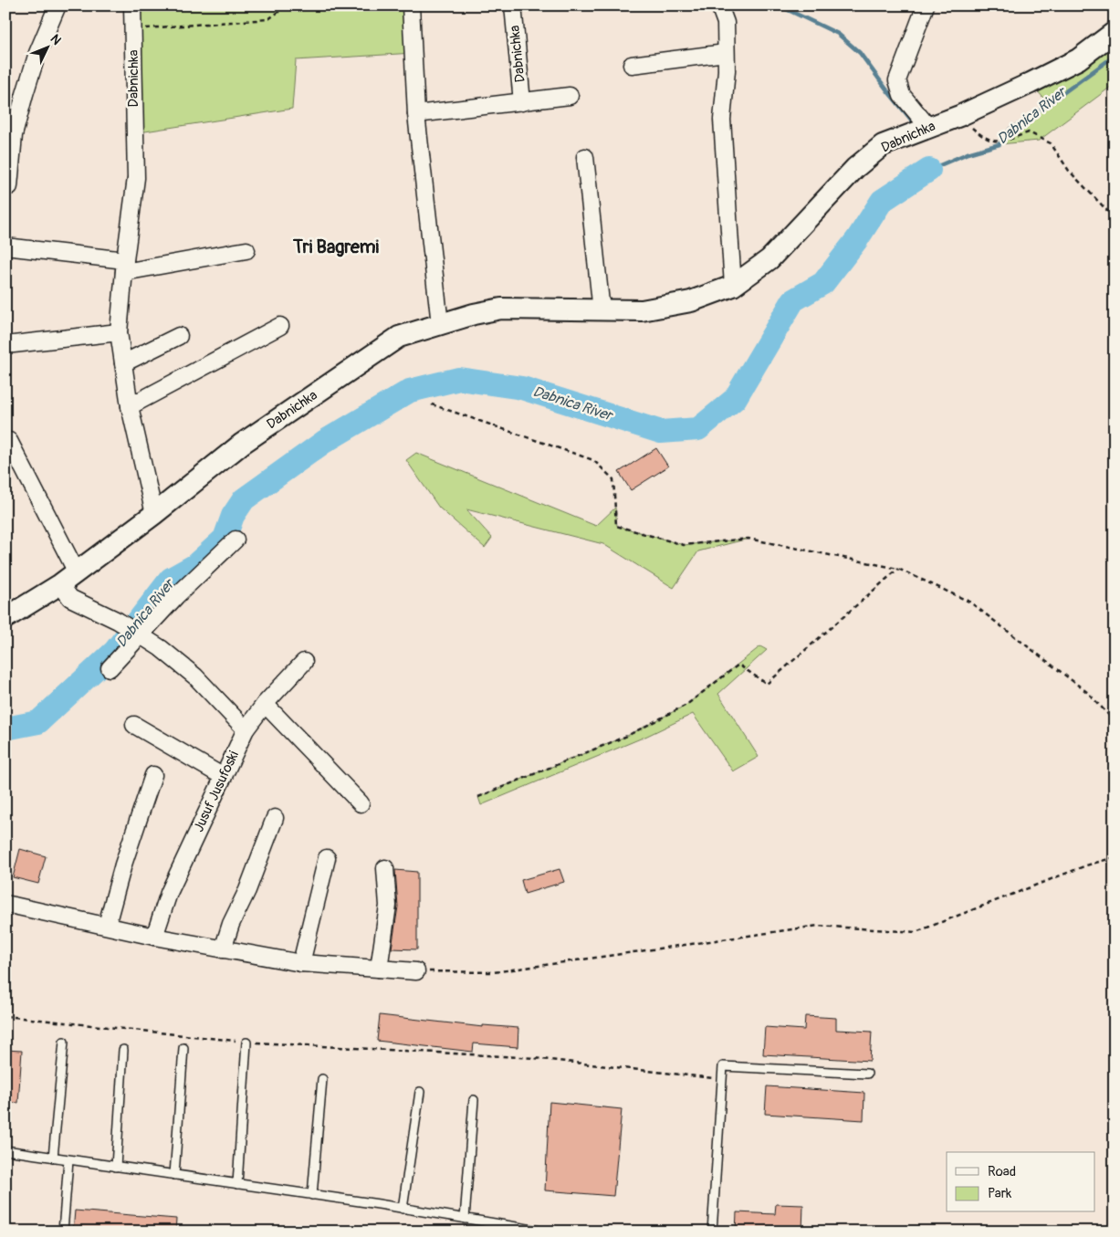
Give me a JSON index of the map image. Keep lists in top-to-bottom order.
{
  "streets": {
    "street": ["Dabnichka", "Jusuf Jusufoski"]
  },
  "districts": ["Tri Bagremi"],
  "water": ["Dabnica River"],
  "legend": ["Road", "Park"],
  "north": "top right"
}
